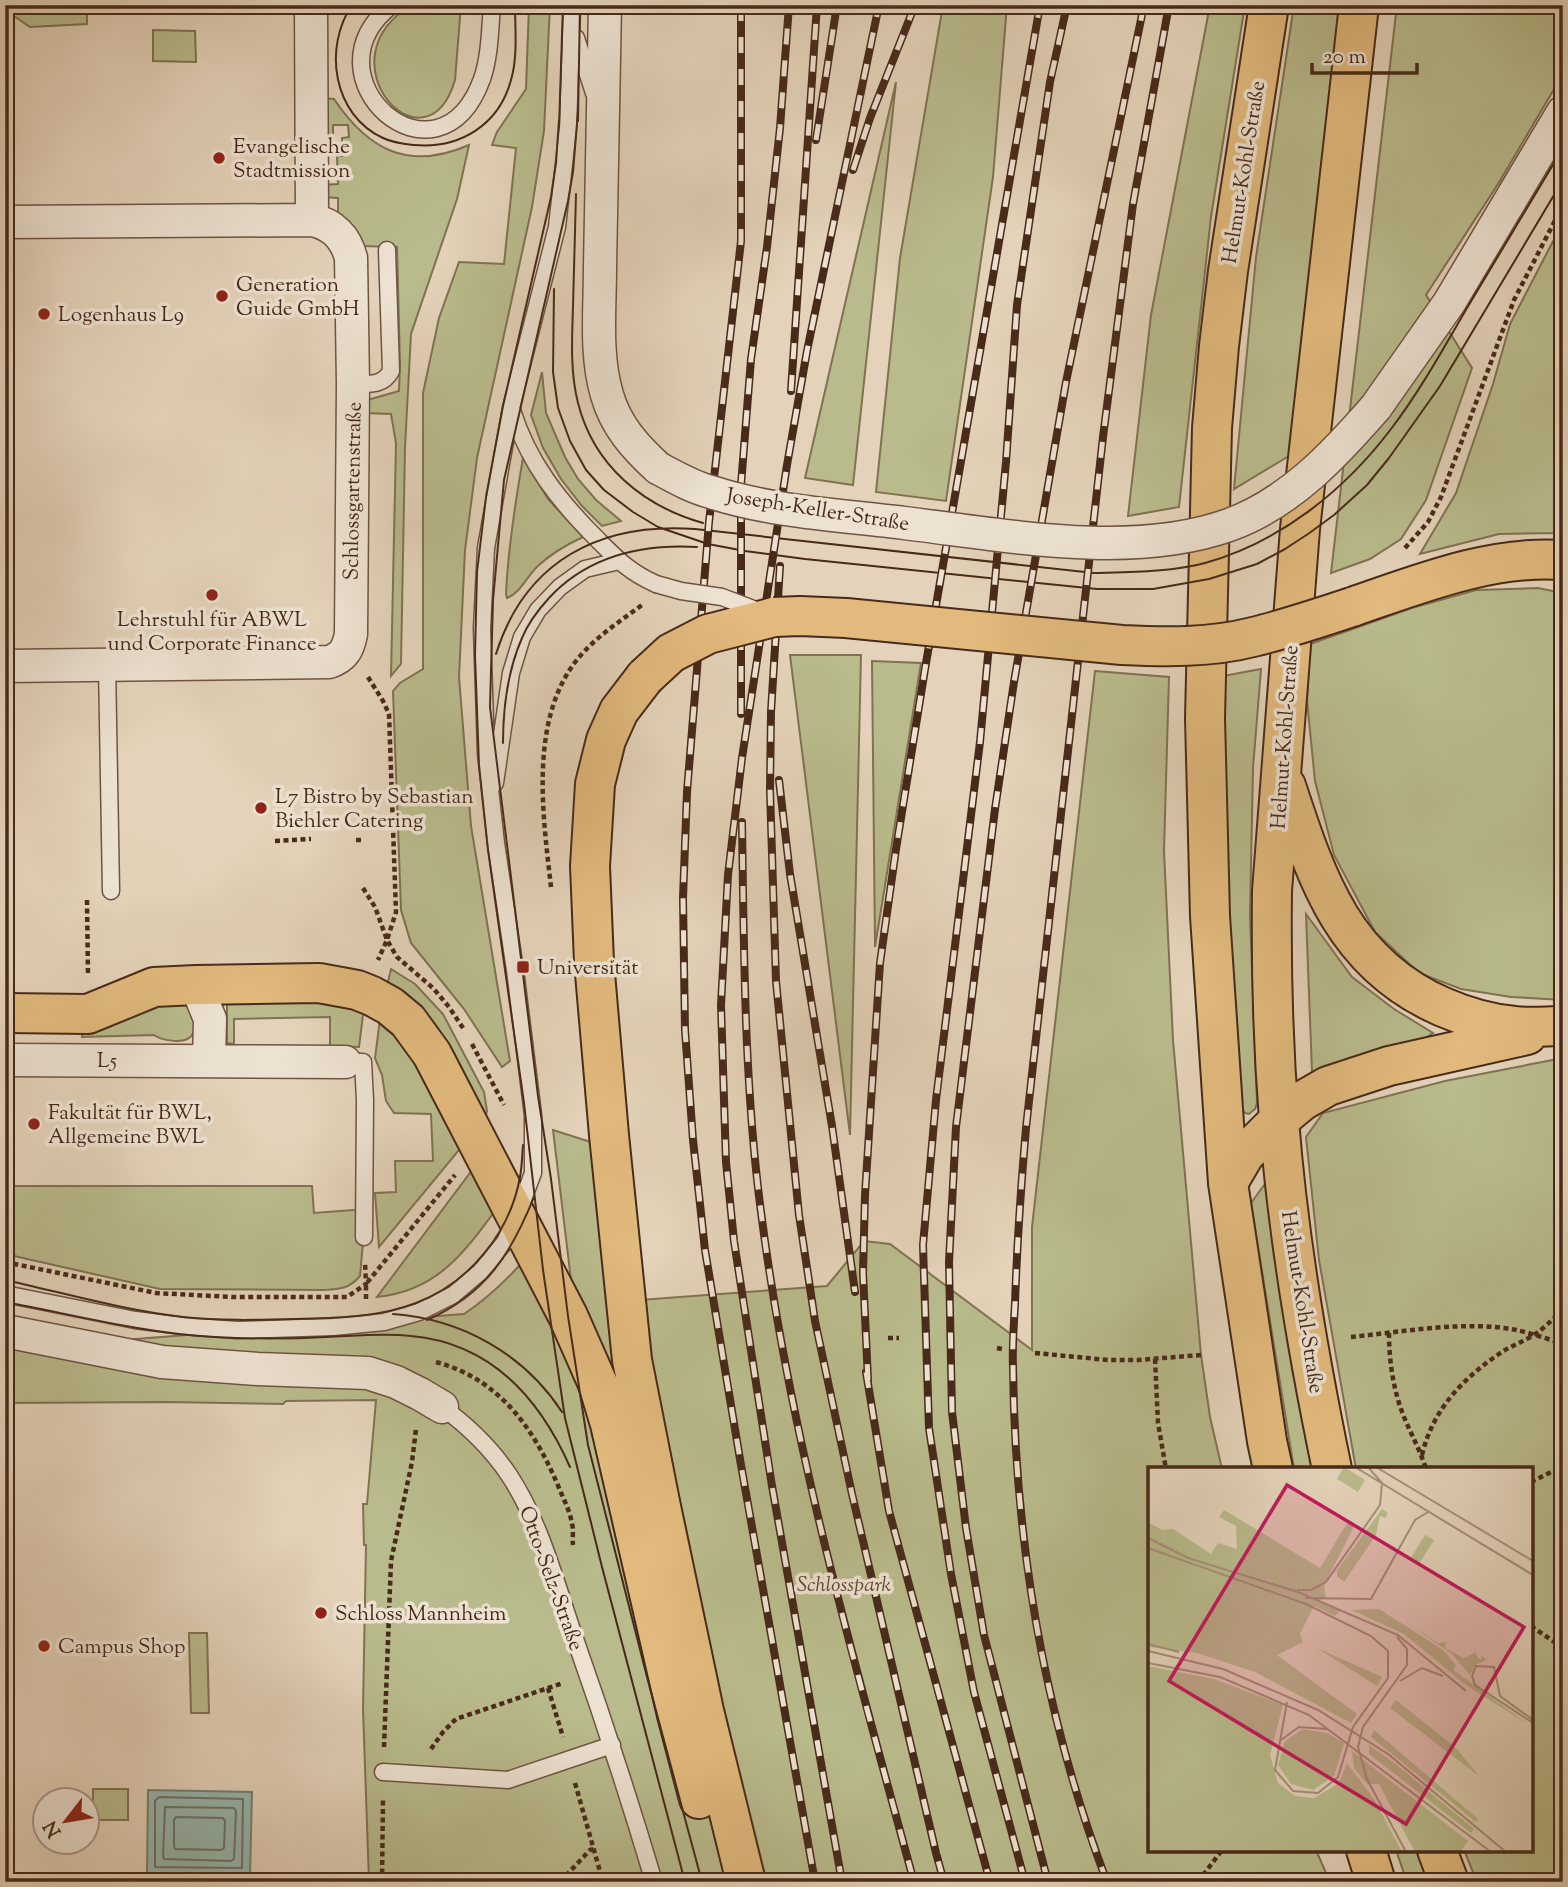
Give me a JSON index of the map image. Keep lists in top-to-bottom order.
{
  "streets": {
    "main road": ["Helmut-Kohl-Straße"],
    "street": [
      "Schlossgartenstraße",
      "Joseph-Keller-Straße",
      "L5",
      "Otto-Selz-Straße"
    ]
  },
  "parks": ["Schlosspark"],
  "places": {
    "other": [
      "Evangelische Stadtmission",
      "Generation Guide GmbH",
      "Logenhaus L9",
      "Lehrstuhl für ABWL und Corporate Finance",
      "L7 Bistro by Sebastian Biehler Catering",
      "Fakultät für BWL, Allgemeine BWL",
      "Schloss Mannheim",
      "Campus Shop"
    ],
    "transit": ["Universität"]
  },
  "scale_bar": "20 m",
  "north": "bottom left"
}
